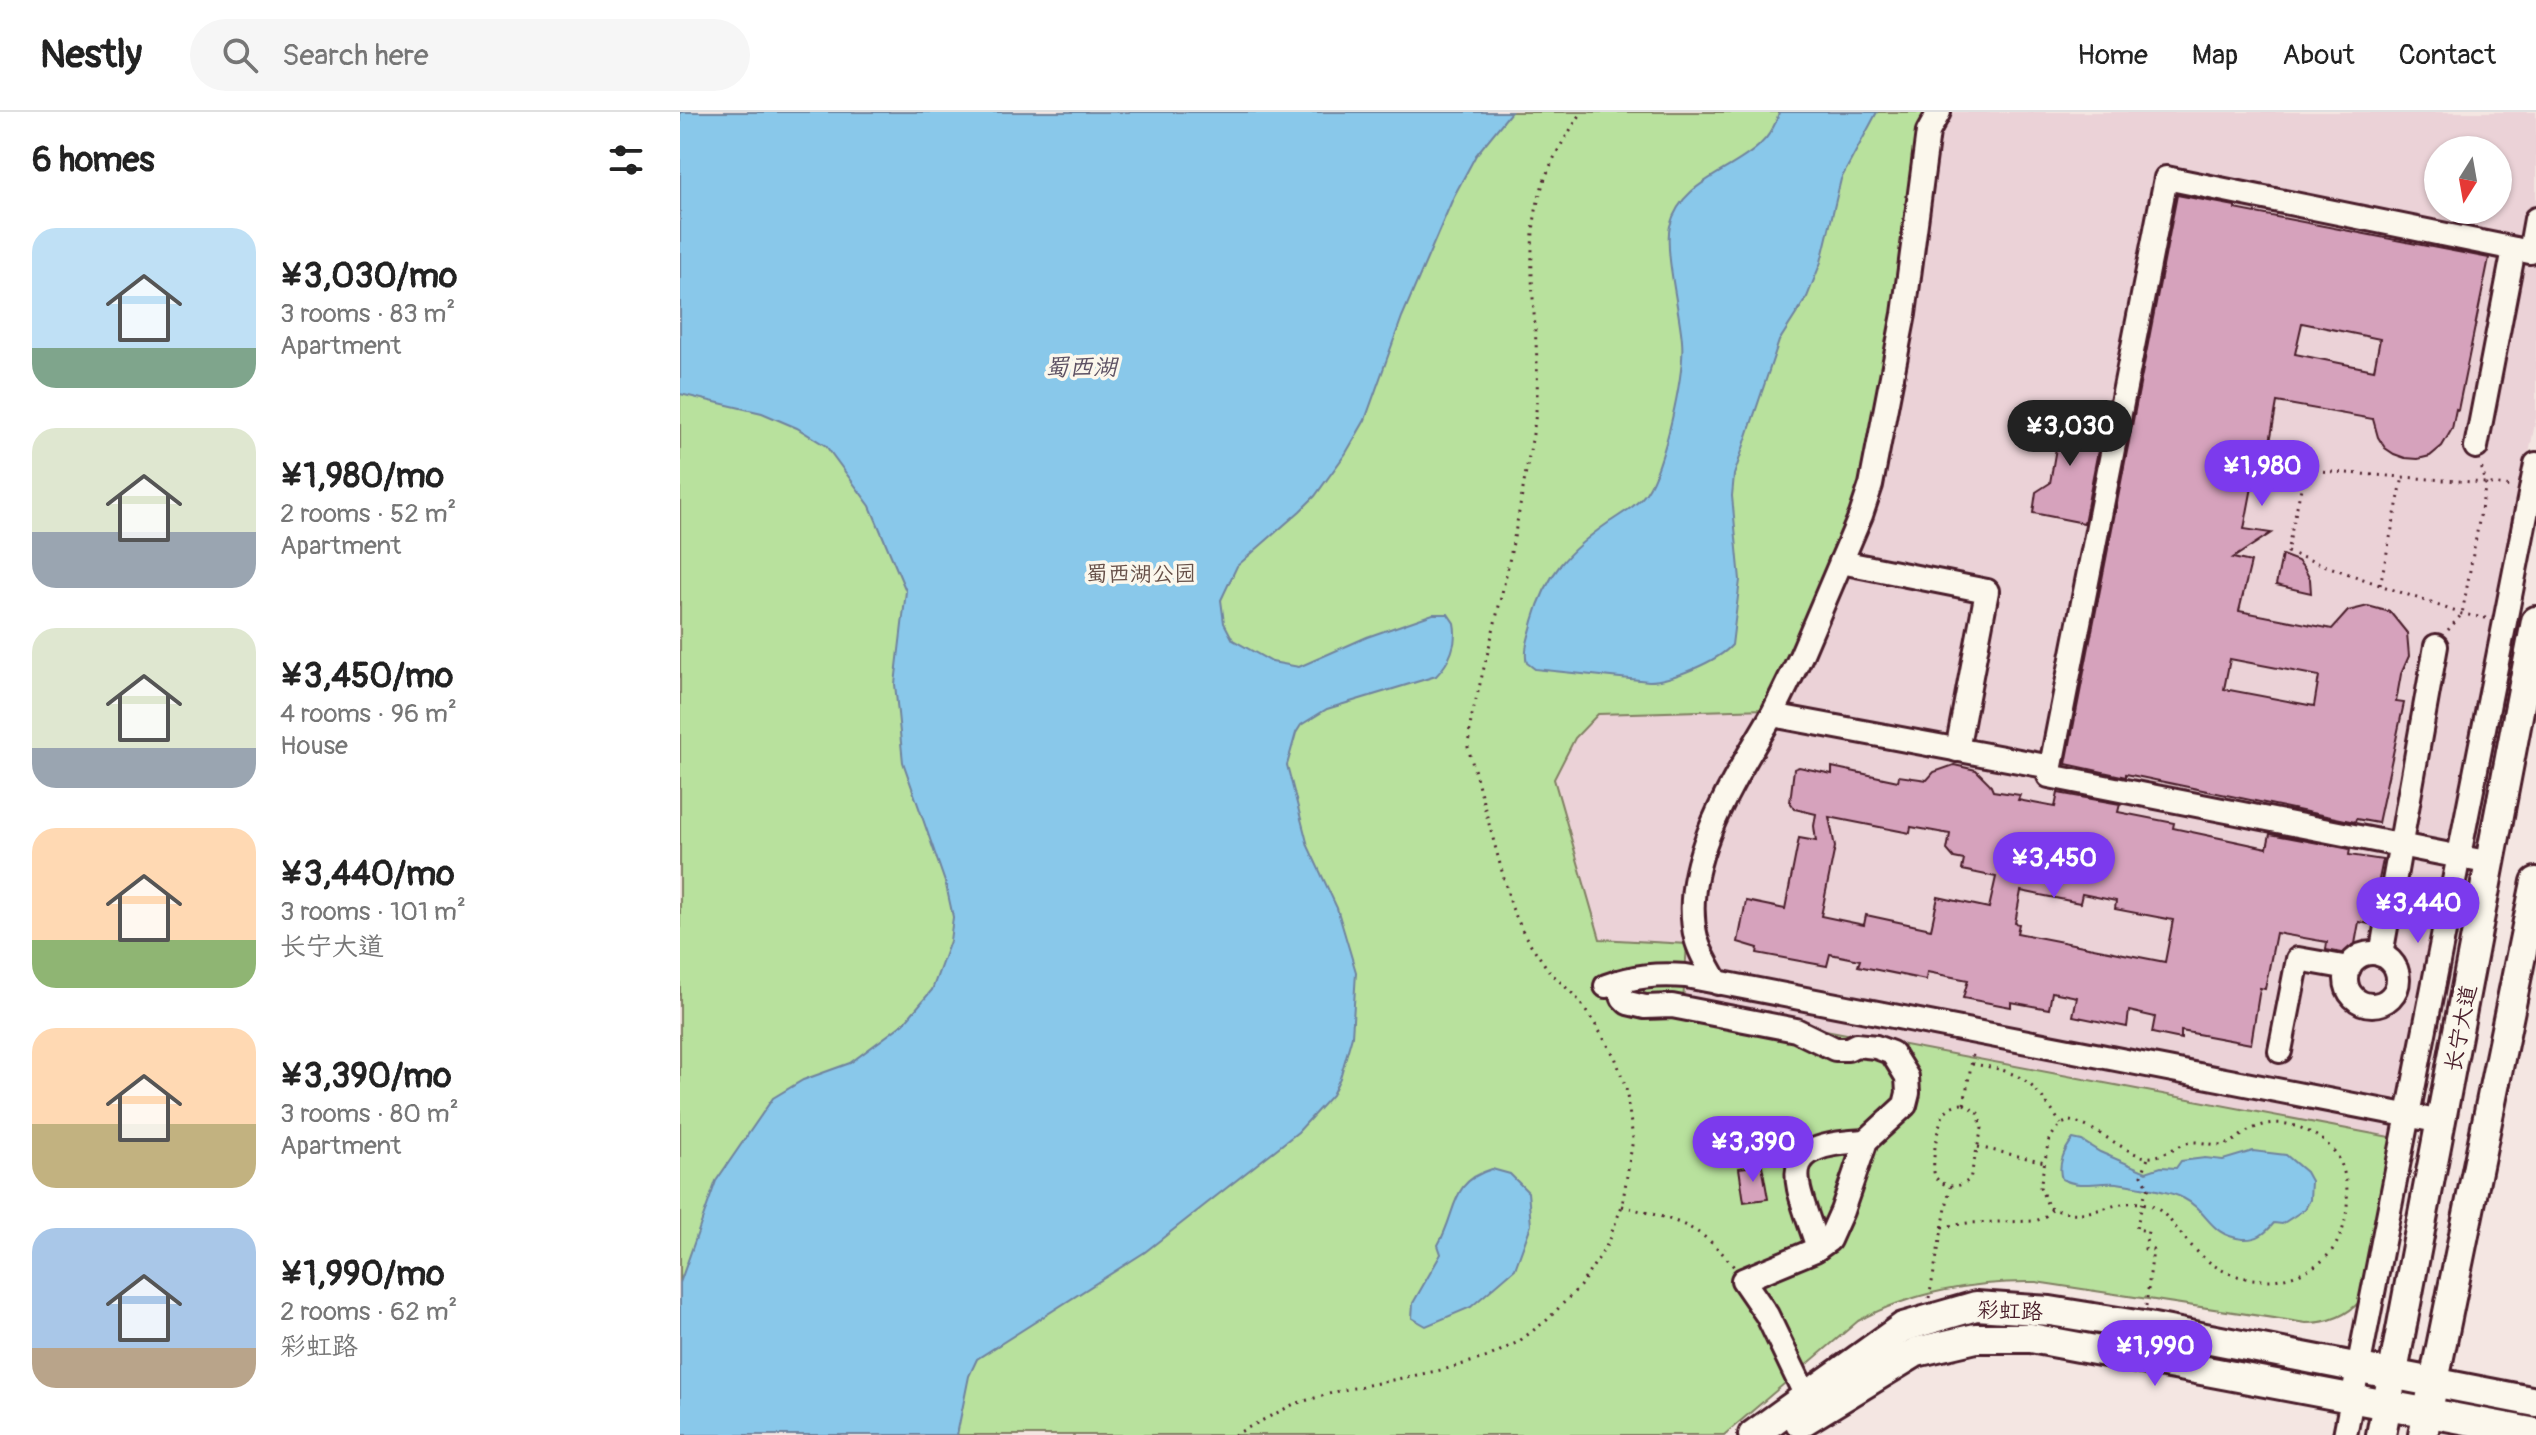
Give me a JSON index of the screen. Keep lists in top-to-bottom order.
{
  "streets": {
    "main road": ["长宁大道", "彩虹路"]
  },
  "crossings": [
    ["长宁大道", "彩虹路"]
  ],
  "water": ["蜀西湖"],
  "parks": ["蜀西湖公园"],
  "north": "bottom",
  "page": {
    "header": "Nestly",
    "search": "Search here",
    "nav": [
      "Home",
      "Map",
      "About",
      "Contact"
    ],
    "heading": "6 homes",
    "list": [
      {
        "name": "¥3,030/mo",
        "note": "3 rooms · 83 m² · Apartment"
      },
      {
        "name": "¥1,980/mo",
        "note": "2 rooms · 52 m² · Apartment"
      },
      {
        "name": "¥3,450/mo",
        "note": "4 rooms · 96 m² · House"
      },
      {
        "name": "¥3,440/mo",
        "note": "3 rooms · 101 m² · 长宁大道"
      },
      {
        "name": "¥3,390/mo",
        "note": "3 rooms · 80 m² · Apartment"
      },
      {
        "name": "¥1,990/mo",
        "note": "2 rooms · 62 m² · 彩虹路"
      }
    ],
    "price": [
      "¥3,030",
      "¥1,980",
      "¥3,450",
      "¥3,440",
      "¥3,390",
      "¥1,990"
    ]
  }
}
